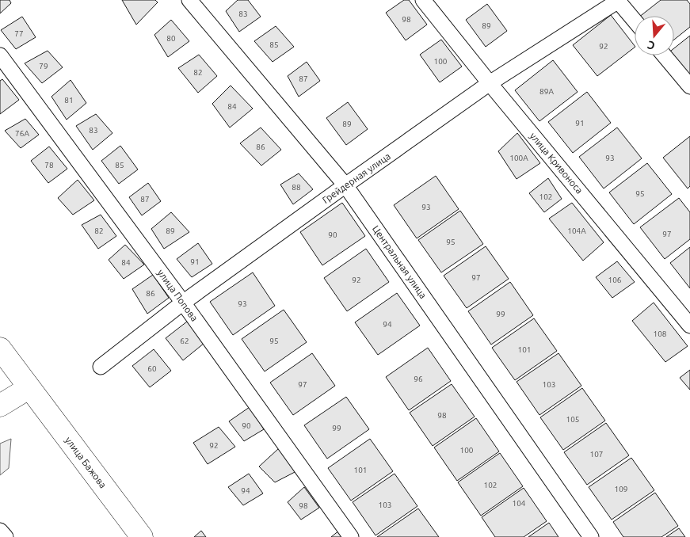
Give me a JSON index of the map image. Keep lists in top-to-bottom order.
{
  "streets": {
    "main road": ["улица Бажова"],
    "street": [
      "улица Кривоноса",
      "Грейдерная улица",
      "Центральная улица",
      "улица Попова"
    ]
  },
  "crossings": [
    ["улица Кривоноса", "Грейдерная улица"],
    ["Грейдерная улица", "Центральная улица"],
    ["Грейдерная улица", "улица Попова"]
  ],
  "house_numbers": [
    "83",
    "98",
    "89",
    "77",
    "80",
    "85",
    "92",
    "100",
    "79",
    "82",
    "87",
    "89А",
    "81",
    "84",
    "91",
    "89",
    "83",
    "76А",
    "86",
    "100А",
    "93",
    "78",
    "85",
    "88",
    "95",
    "102",
    "87",
    "93",
    "82",
    "89",
    "104А",
    "97",
    "90",
    "95",
    "91",
    "84",
    "97",
    "92",
    "106",
    "86",
    "93",
    "99",
    "94",
    "108",
    "62",
    "95",
    "101",
    "60",
    "96",
    "97",
    "103",
    "98",
    "105",
    "90",
    "99",
    "92",
    "100",
    "107",
    "101",
    "102",
    "109",
    "94",
    "104",
    "103",
    "98"
  ],
  "north": "bottom"
}
